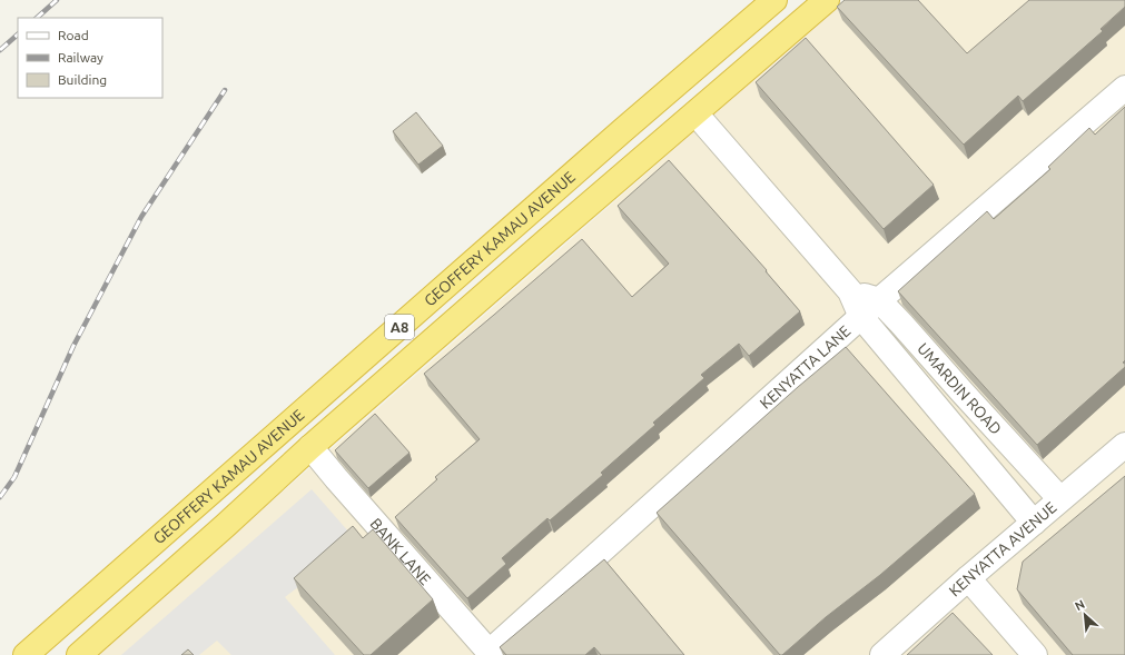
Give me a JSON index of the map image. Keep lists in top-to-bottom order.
{
  "streets": {
    "highway": ["GEOFFERY KAMAU AVENUE", "A8"],
    "street": [
      "KENYATTA LANE",
      "UMARDIN ROAD",
      "KENYATTA AVENUE",
      "BANK LANE"
    ]
  },
  "crossings": [
    ["GEOFFERY KAMAU AVENUE", "UMARDIN ROAD"],
    ["GEOFFERY KAMAU AVENUE", "BANK LANE"],
    ["KENYATTA LANE", "UMARDIN ROAD"],
    ["KENYATTA LANE", "BANK LANE"],
    ["UMARDIN ROAD", "KENYATTA AVENUE"]
  ],
  "legend": ["Road", "Railway", "Building"],
  "north": "top left"
}
